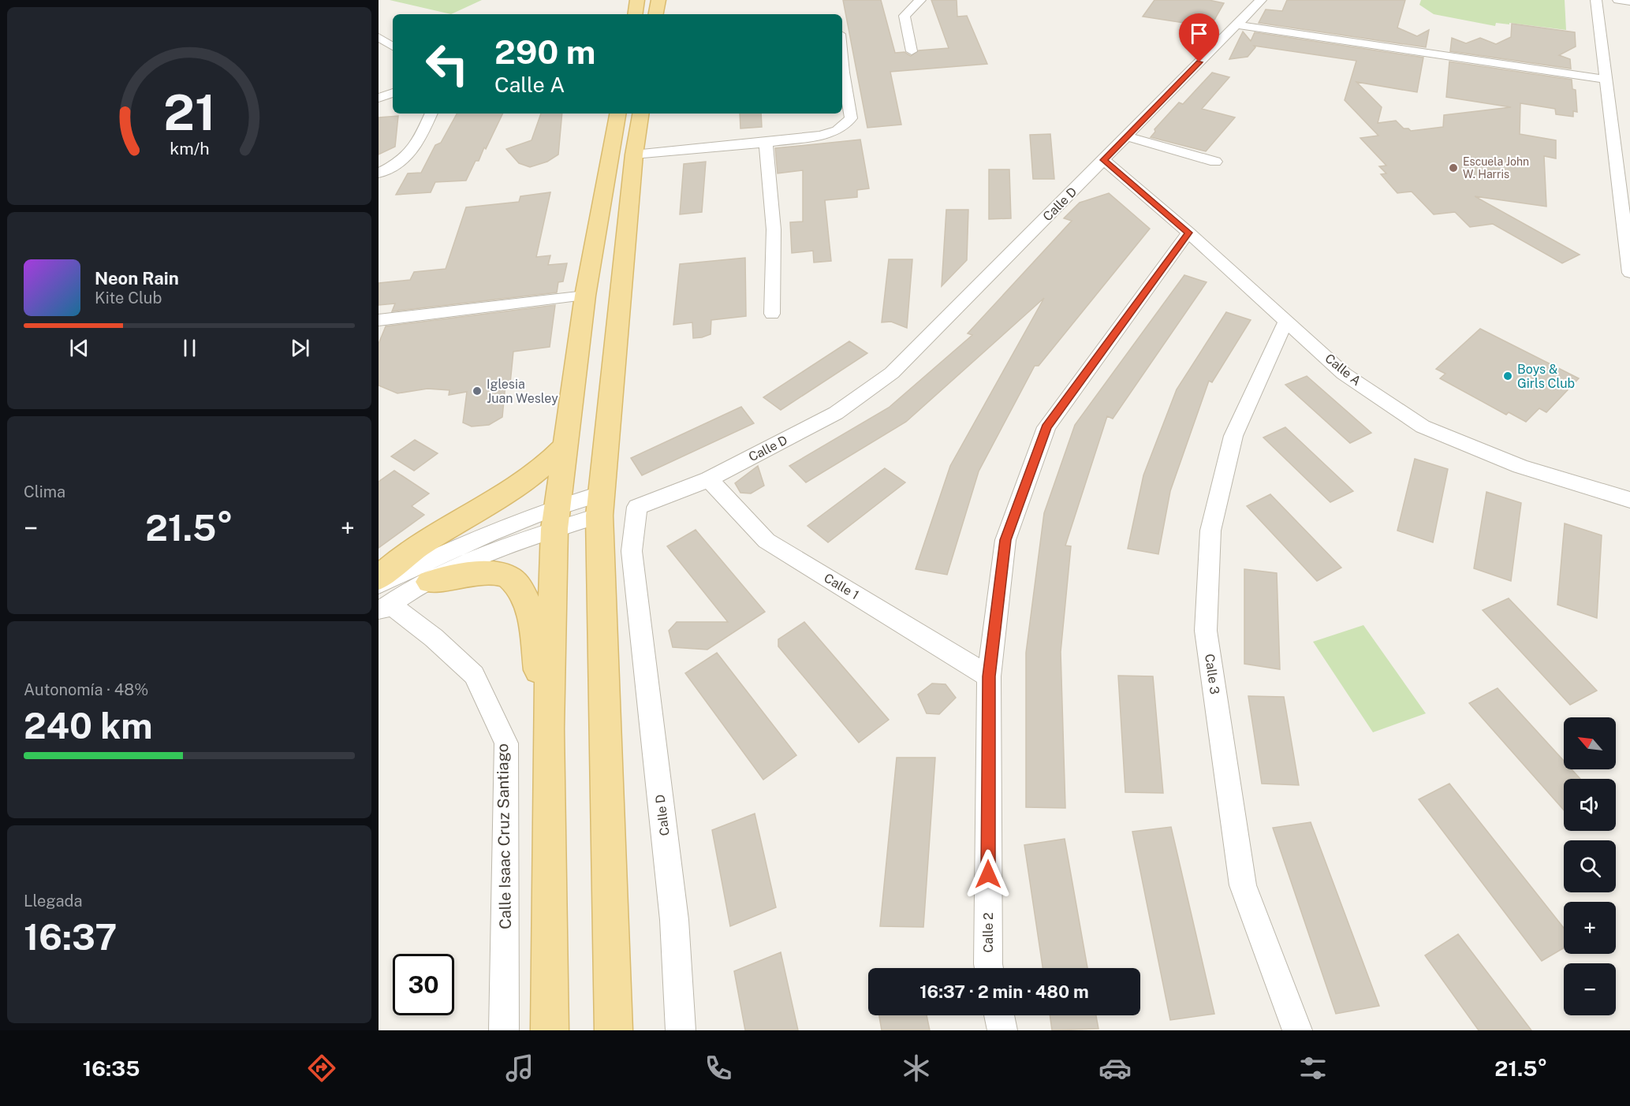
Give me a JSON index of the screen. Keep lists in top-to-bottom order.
{
  "streets": {
    "street": [
      "Calle D",
      "Calle A",
      "Calle 1",
      "Calle 3",
      "Calle Isaac Cruz Santiago",
      "Calle 2"
    ]
  },
  "crossings": [
    ["Calle D", "Calle A"],
    ["Calle D", "Calle 1"],
    ["Calle A", "Calle 3"],
    ["Calle A", "Calle 2"],
    ["Calle 1", "Calle 2"]
  ],
  "places": ["Escuela John W. Harris", "Boys & Girls Club", "Iglesia Juan Wesley"],
  "north": "top left",
  "page": {
    "turn": ["290 m", "Calle A"],
    "song": ["Neon Rain", "Kite Club"],
    "tile": [
      "Clima",
      ["Autonomía · 48%", "240 km"],
      ["Llegada", "16:37"]
    ],
    "heat": ["−", "21.5°", "+"],
    "map_buttons": ["+", "−"],
    "limit": "30",
    "trip": "16:37 · 2 min · 480 m",
    "tabs": ["16:35", "21.5°"],
    "gauge": ["21", "km/h"]
  }
}
